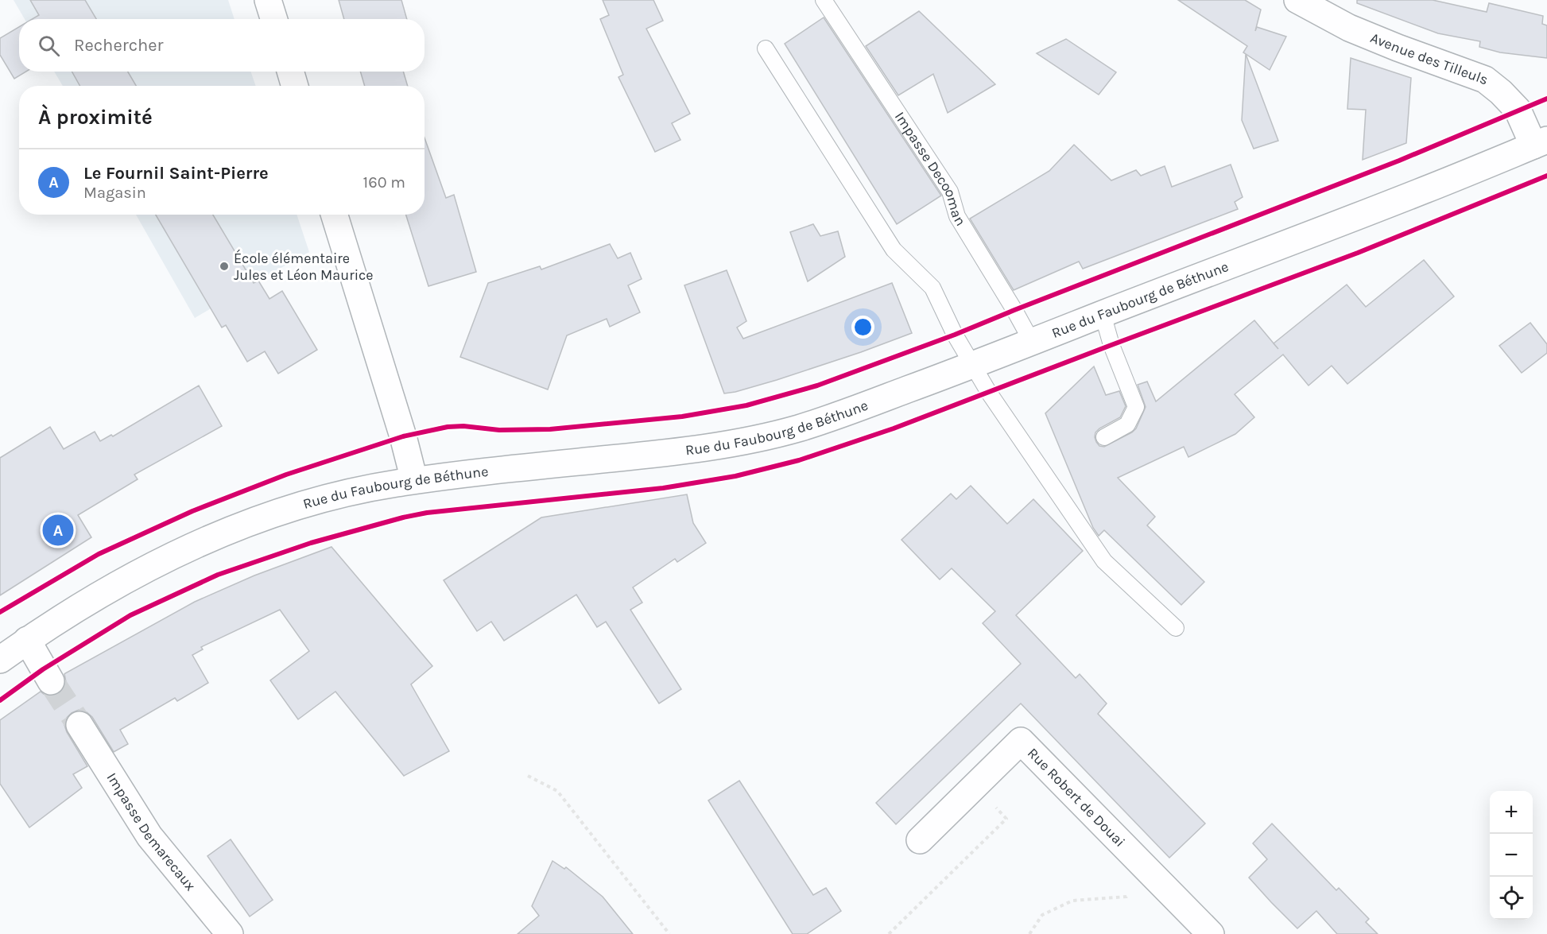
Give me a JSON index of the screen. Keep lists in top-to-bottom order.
{
  "streets": {
    "street": [
      "Avenue des Tilleuls",
      "Rue du Faubourg de Béthune",
      "Rue Robert de Douai",
      "Impasse Demarecaux"
    ],
    "lane": ["Impasse Decooman"]
  },
  "crossings": [
    ["Avenue des Tilleuls", "Rue du Faubourg de Béthune"],
    ["Impasse Decooman", "Rue du Faubourg de Béthune"]
  ],
  "places": ["École élémentaire Jules et Léon Maurice"],
  "page": {
    "search": "Rechercher",
    "heading": "À proximité",
    "list": [
      {
        "mark": "A",
        "name": "Le Fournil Saint-Pierre",
        "note": "Magasin",
        "value": "160 m"
      }
    ],
    "pins": "A",
    "map_buttons": ["+", "−"]
  }
}
